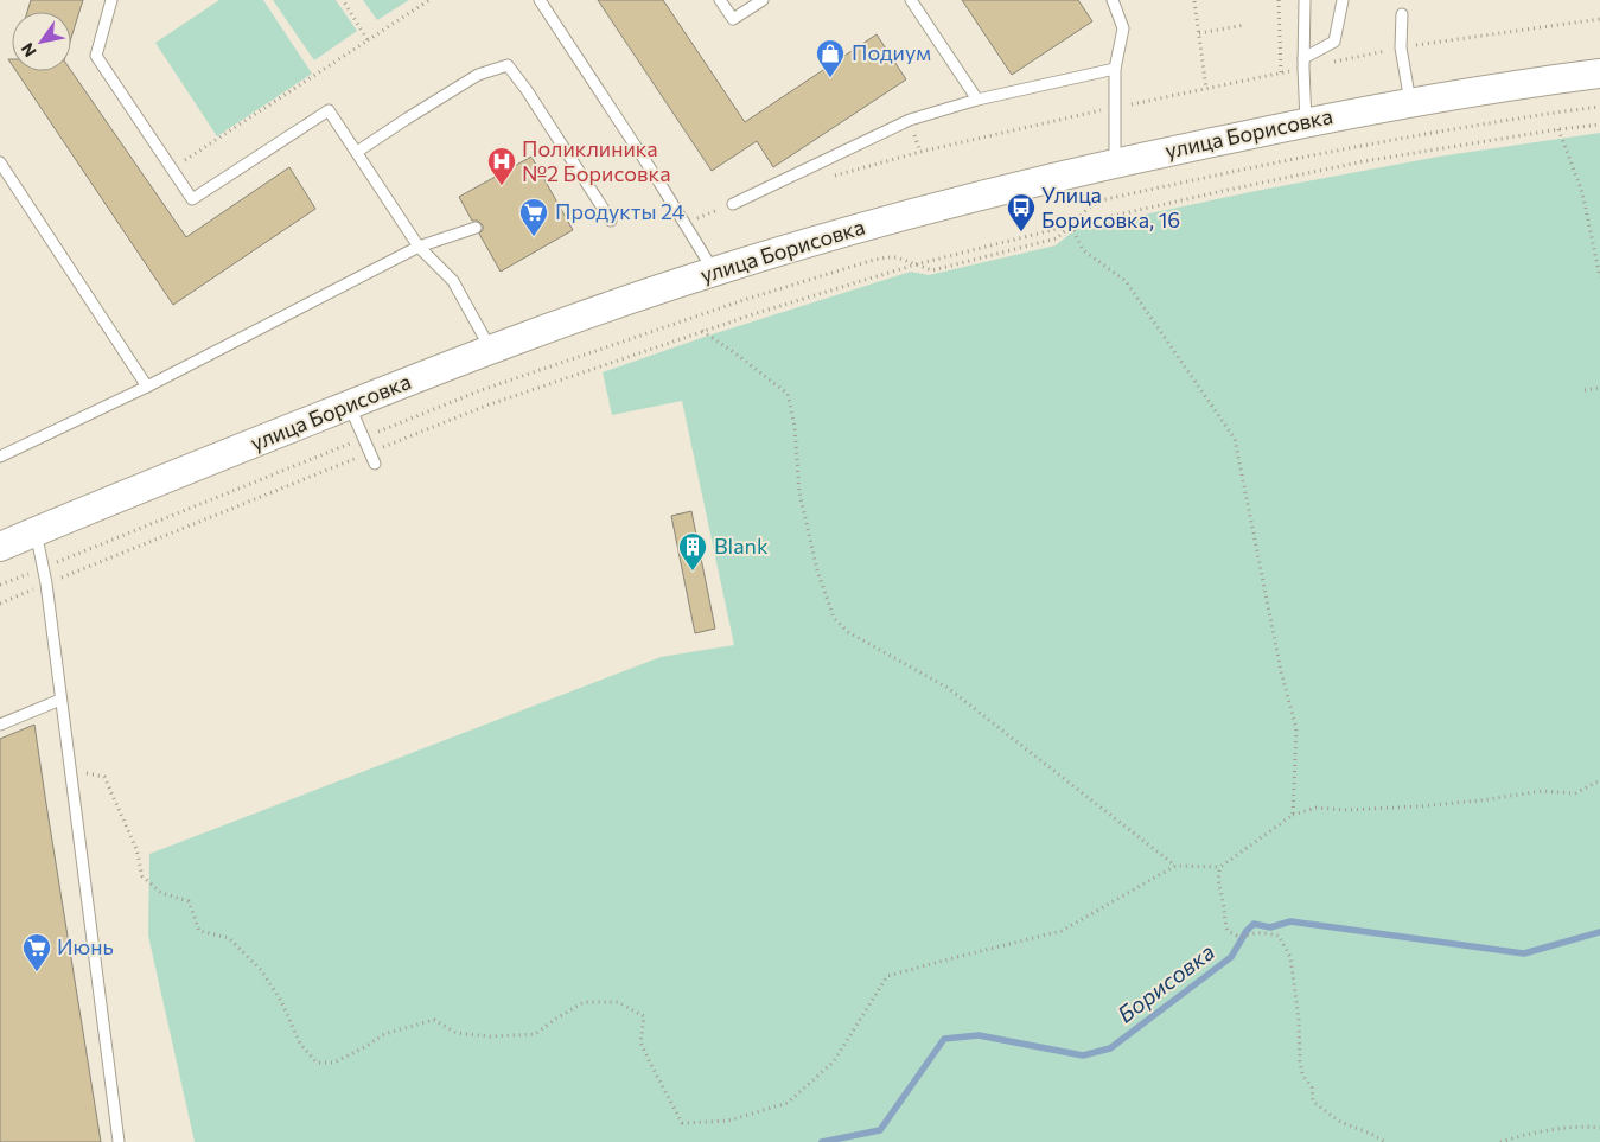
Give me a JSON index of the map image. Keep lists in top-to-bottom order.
{
  "streets": {
    "street": ["улица Борисовка"]
  },
  "water": ["Борисовка"],
  "places": {
    "shop": ["Подиум"],
    "hospital": ["Поликлиника №2 Борисовка"],
    "bus stop": ["Улица Борисовка, 16"],
    "supermarket": ["Продукты 24", "Июнь"],
    "building": ["Blank"]
  },
  "north": "bottom left"
}
